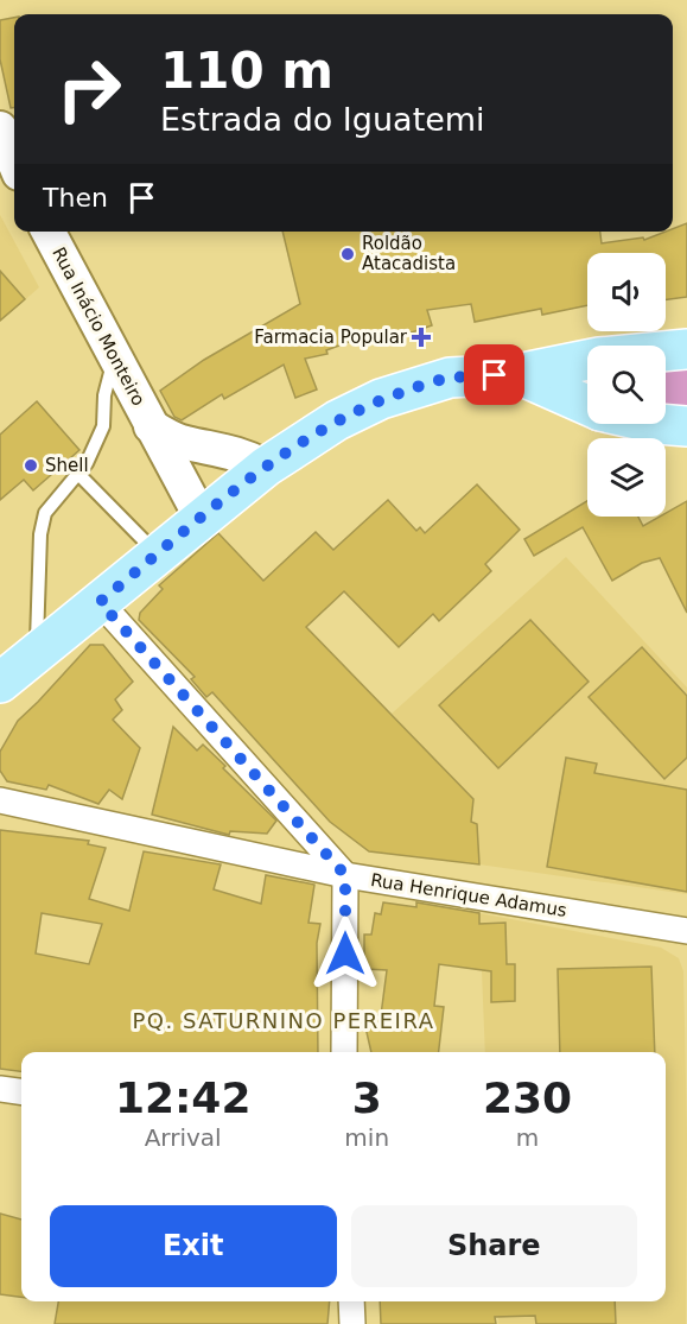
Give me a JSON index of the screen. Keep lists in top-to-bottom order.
{
  "streets": {
    "street": ["Rua Inácio Monteiro", "Rua Henrique Adamus"]
  },
  "districts": ["PQ. SATURNINO PEREIRA"],
  "places": {
    "other": ["Roldão Atacadista", "Shell"],
    "health": ["Farmacia Popular"]
  },
  "page": {
    "turn": ["110 m", "Estrada do Iguatemi"],
    "then": "Then",
    "eta": [
      "12:42",
      "Arrival",
      "3",
      "min",
      "230",
      "m"
    ],
    "buttons": ["Exit", "Share"]
  }
}
